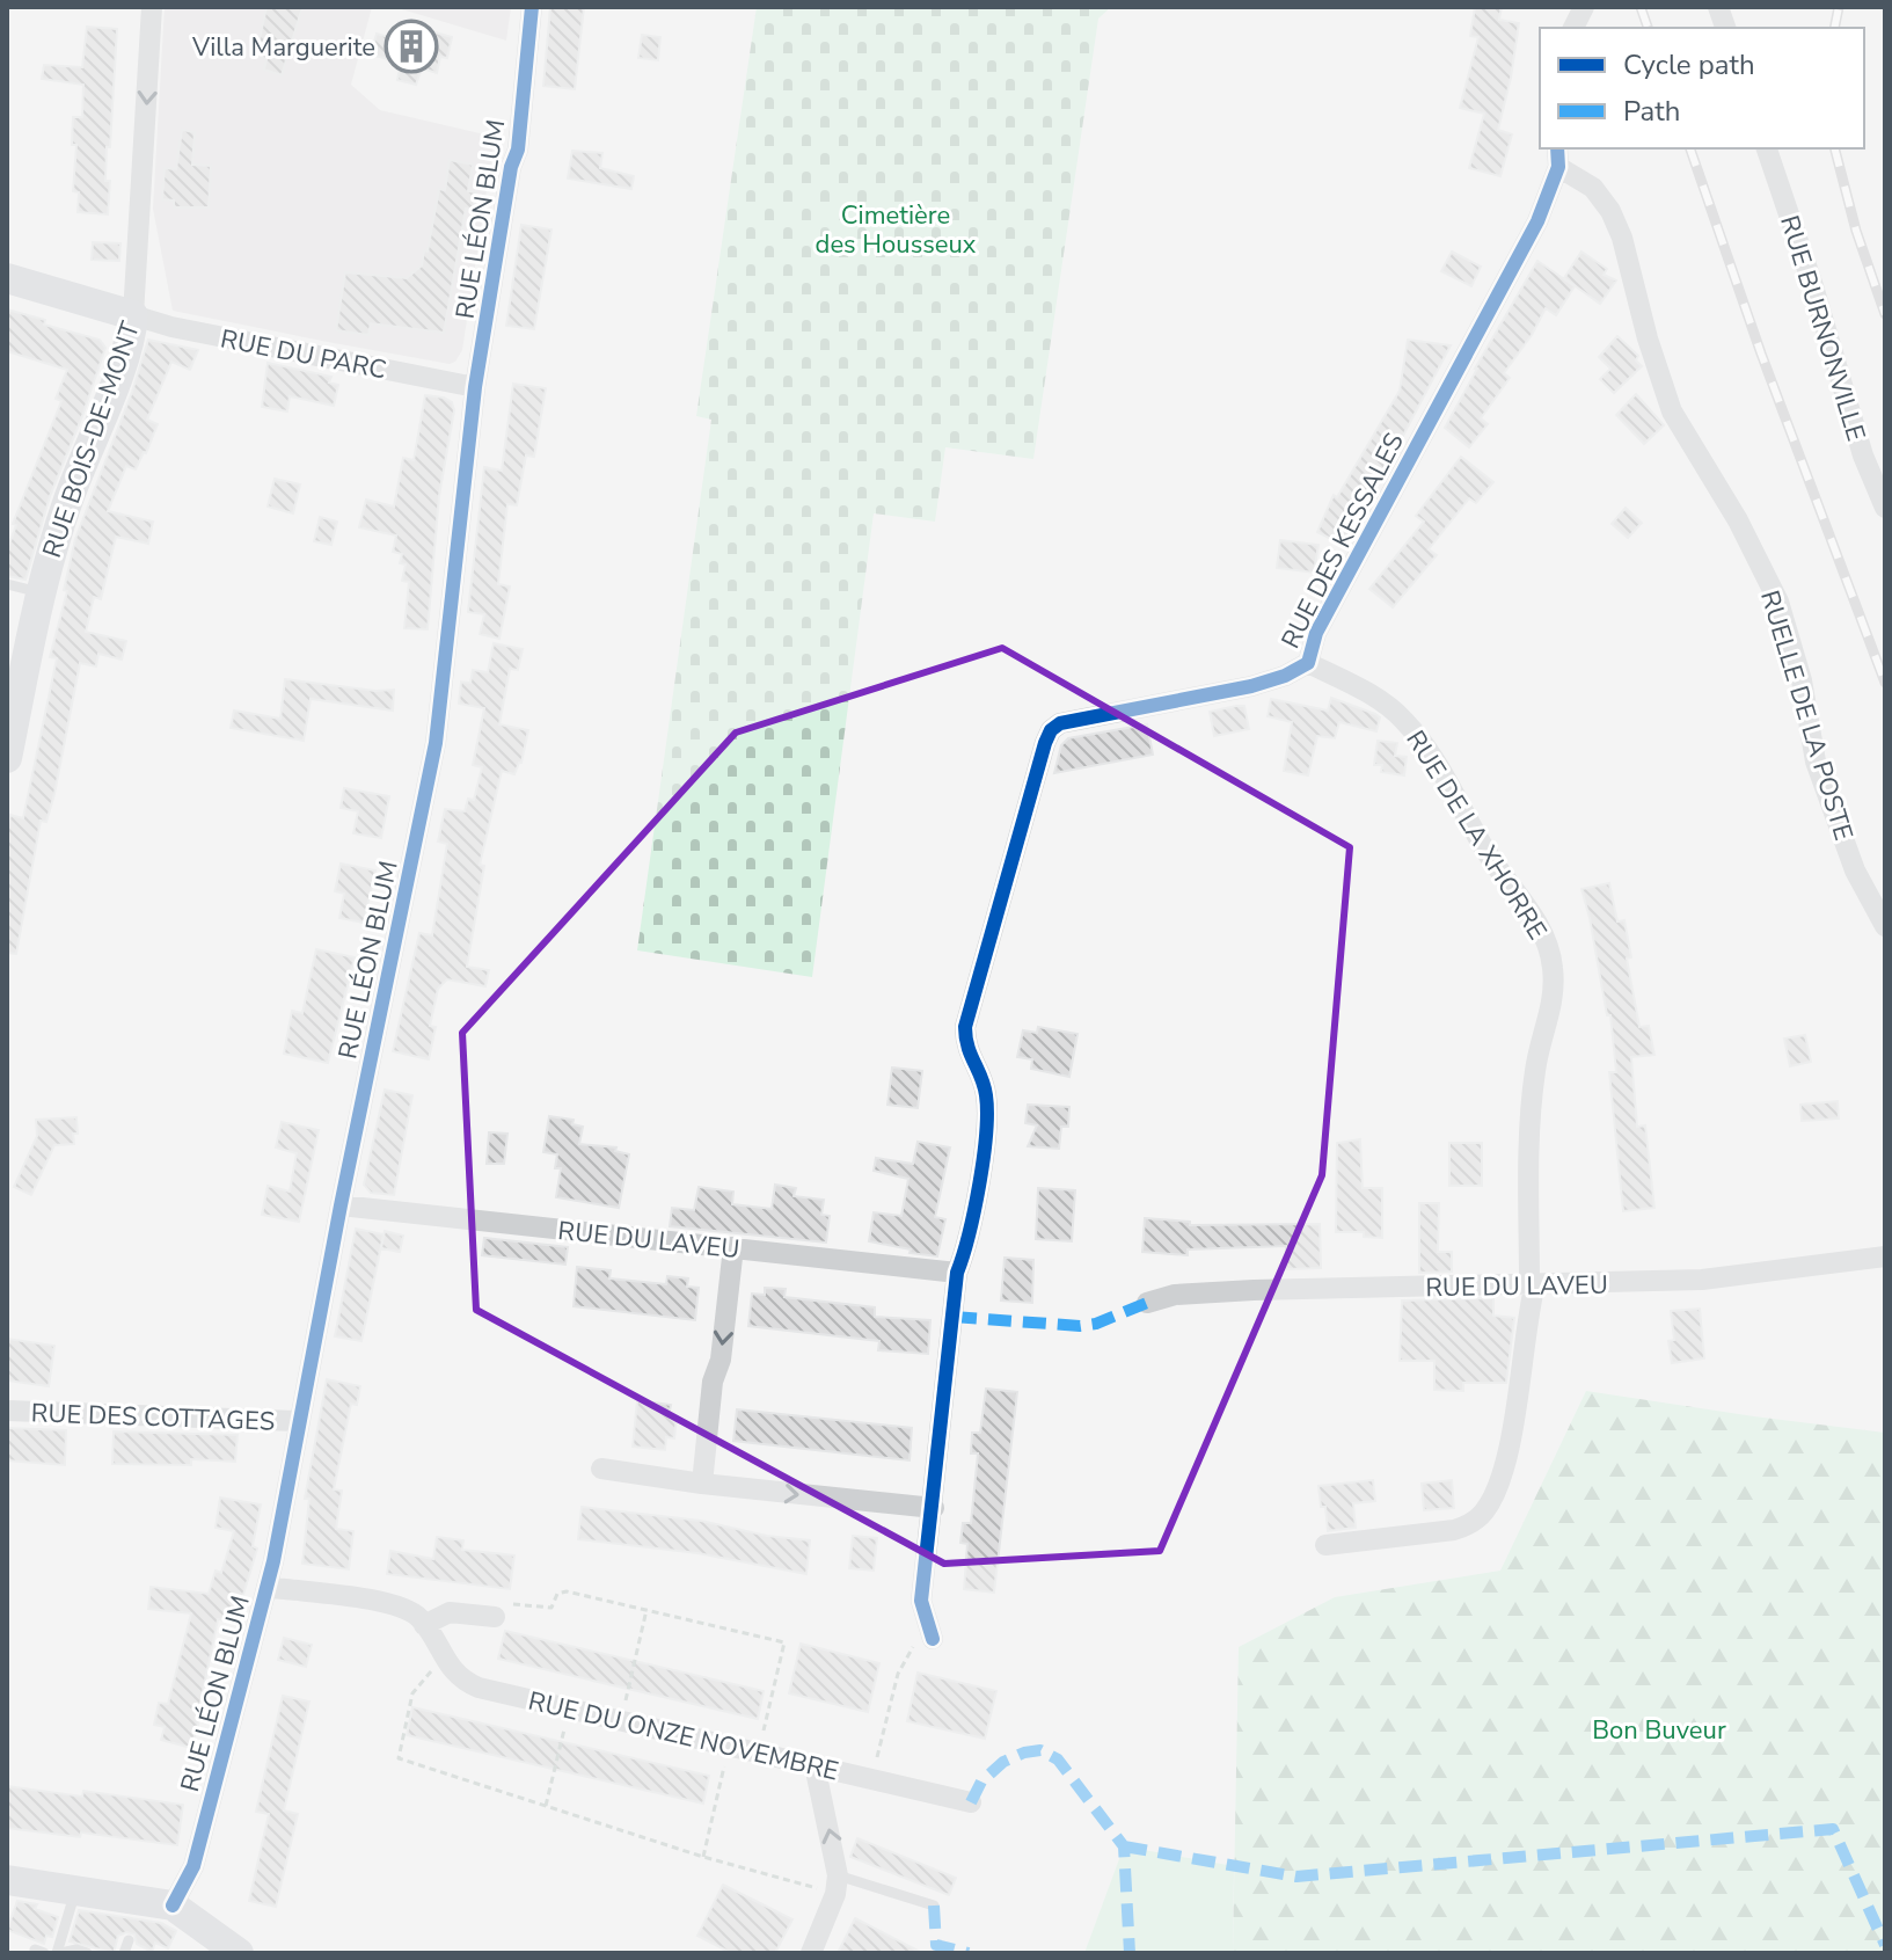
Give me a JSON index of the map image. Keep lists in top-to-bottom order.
{
  "streets": {
    "street": [
      "RUE LÉON BLUM",
      "RUE BURNONVILLE",
      "RUE DU PARC",
      "RUE BOIS-DE-MONT",
      "RUE DES KESSALES",
      "RUELLE DE LA POSTE",
      "RUE DE LA XHORRE",
      "RUE DU LAVEU",
      "RUE DES COTTAGES",
      "RUE DU ONZE NOVEMBRE"
    ]
  },
  "crossings": [
    ["RUE LÉON BLUM", "RUE DU PARC"],
    ["RUE LÉON BLUM", "RUE DU LAVEU"],
    ["RUE LÉON BLUM", "RUE DES COTTAGES"],
    ["RUE LÉON BLUM", "RUE DU ONZE NOVEMBRE"],
    ["RUE DU PARC", "RUE BOIS-DE-MONT"],
    ["RUE DES KESSALES", "RUELLE DE LA POSTE"],
    ["RUE DES KESSALES", "RUE DE LA XHORRE"],
    ["RUE DES KESSALES", "RUE DU LAVEU"],
    ["RUE DE LA XHORRE", "RUE DU LAVEU"]
  ],
  "one_way": ["RUE BOIS-DE-MONT"],
  "parks": ["Cimetière des Housseux", "Bon Buveur"],
  "places": {
    "building": ["Villa Marguerite"]
  },
  "legend": ["Cycle path", "Path"]
}
